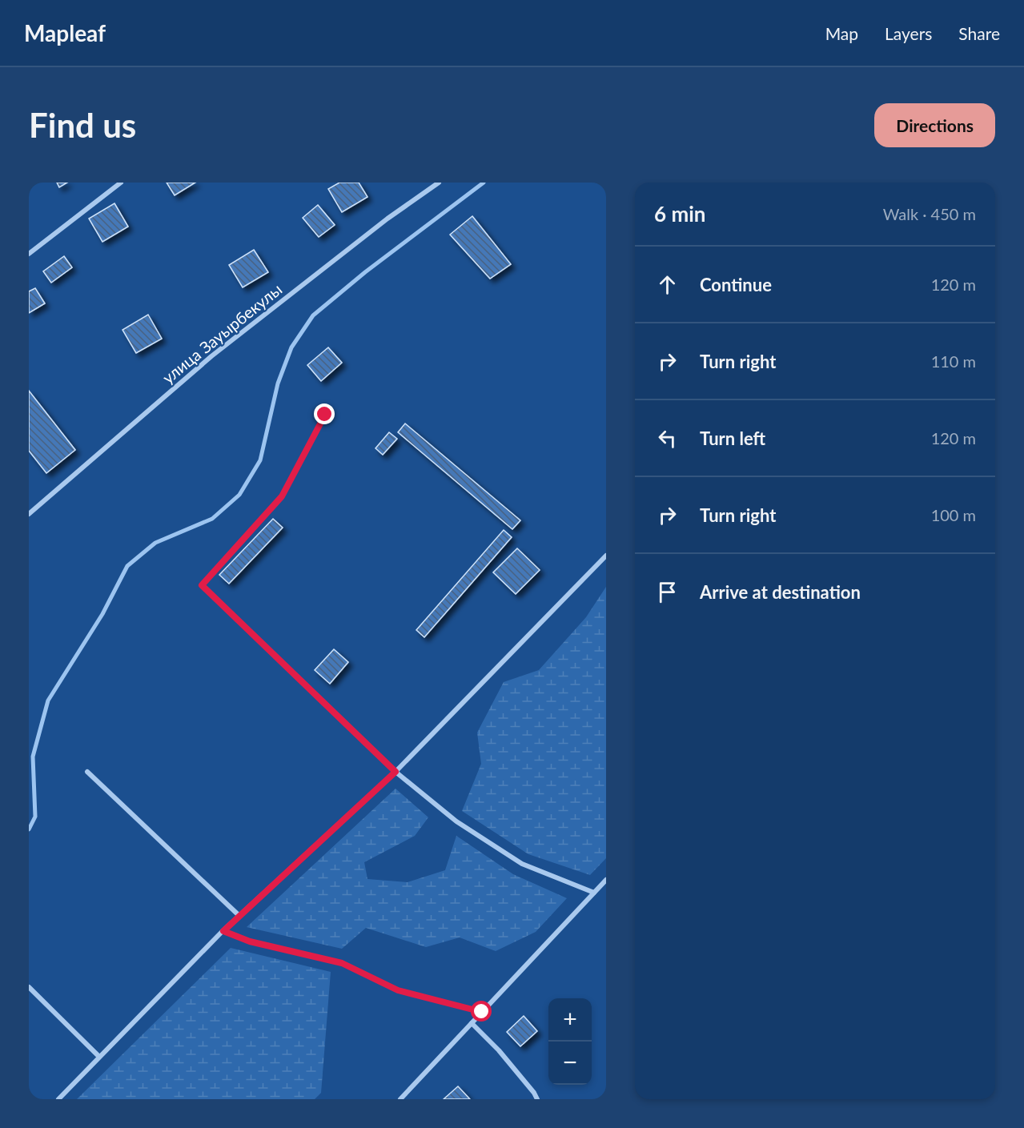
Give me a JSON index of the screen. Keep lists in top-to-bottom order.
{
  "streets": {
    "street": ["улица Зауырбекулы"]
  },
  "page": {
    "header": "Mapleaf",
    "nav": ["Map", "Layers", "Share"],
    "buttons": "Directions",
    "title": "Find us",
    "heading": ["6 min", "Walk · 450 m"],
    "list": [
      ["Continue", "120 m"],
      ["Turn right", "110 m"],
      ["Turn left", "120 m"],
      ["Turn right", "100 m"],
      "Arrive at destination"
    ],
    "map_buttons": ["+", "−"]
  }
}
